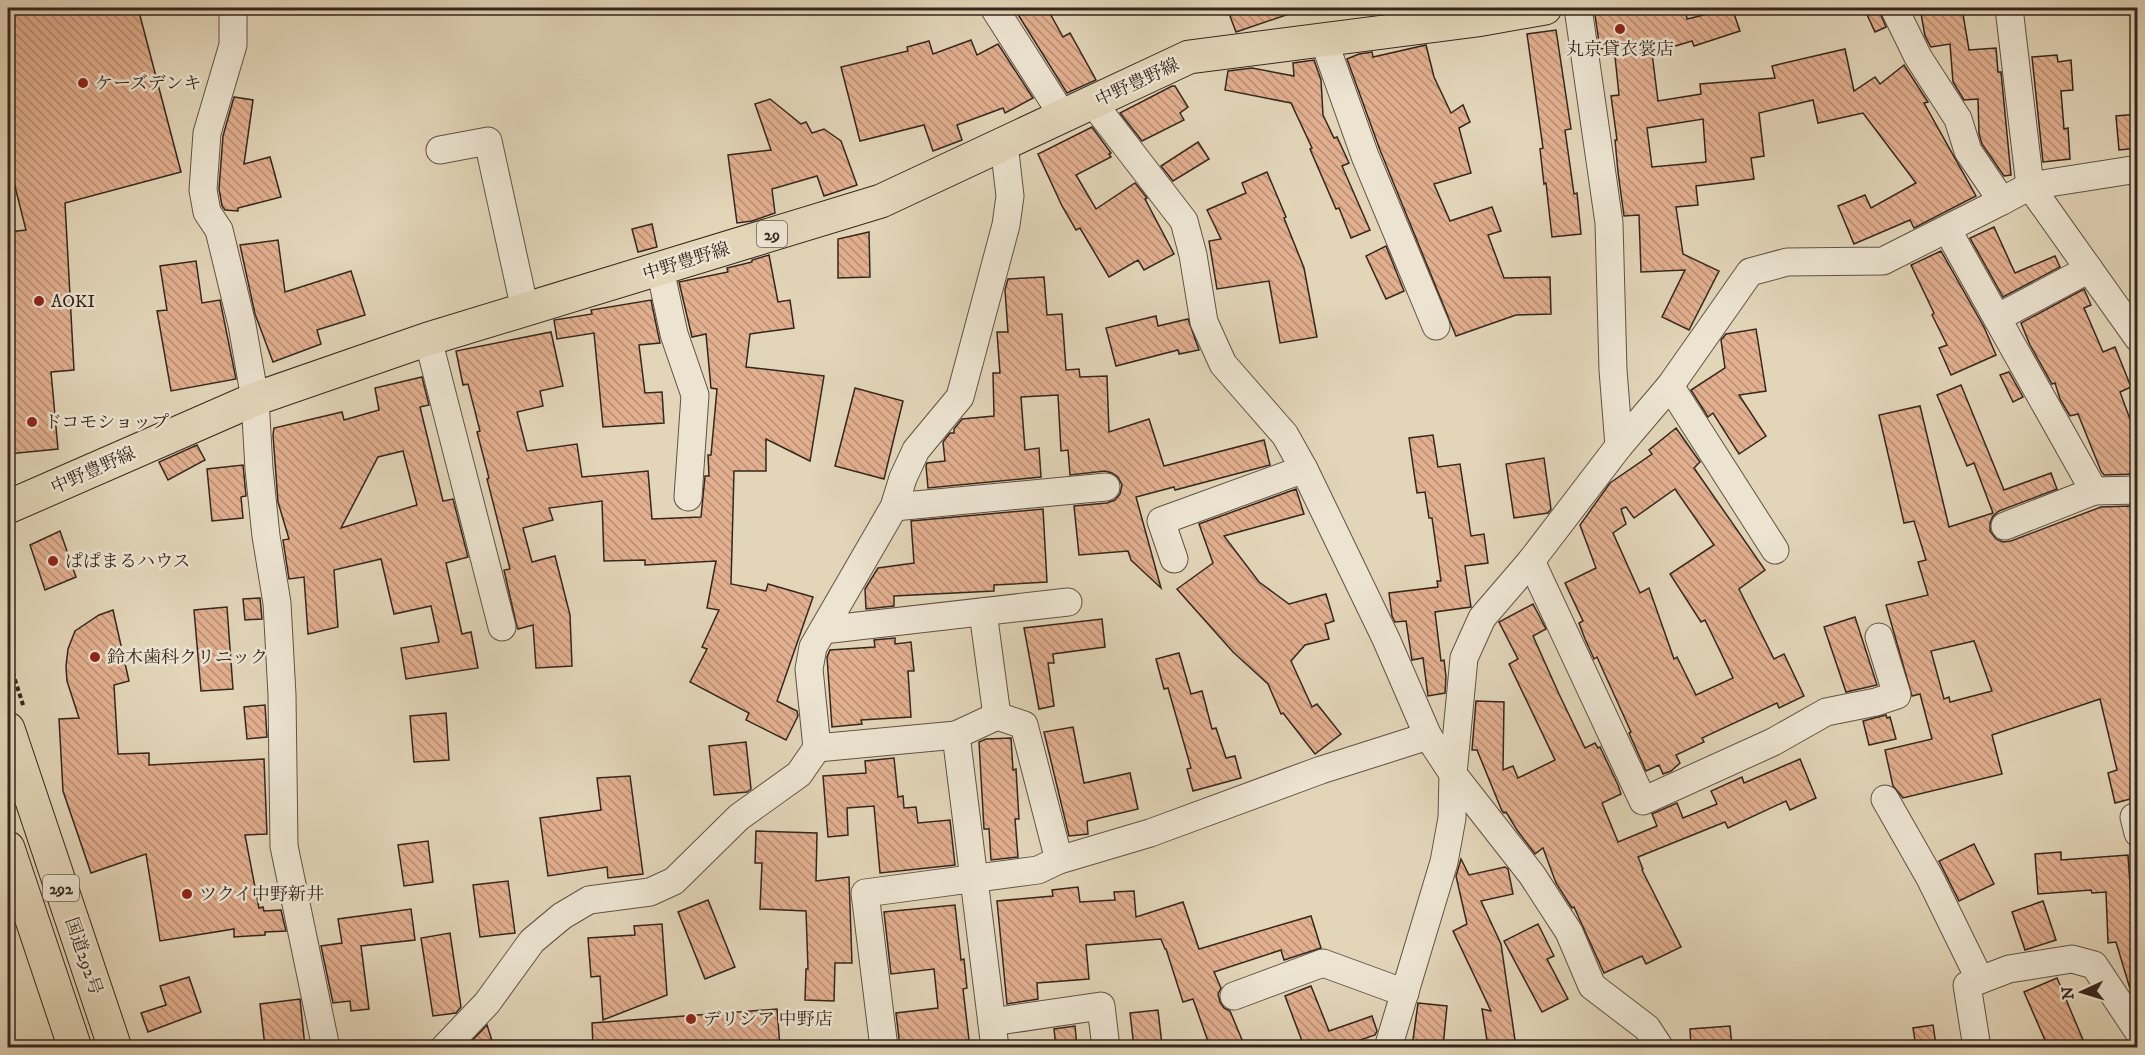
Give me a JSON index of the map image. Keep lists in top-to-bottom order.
{
  "streets": {
    "main road": [
      "中野豊野線",
      "29",
      "292",
      "国道292号"
    ]
  },
  "places": [
    "丸京貸衣裳店",
    "ケーズデンキ",
    "AOKI",
    "ドコモショップ",
    "ぱぱまるハウス",
    "鈴木歯科クリニック",
    "ツクイ中野新井",
    "デリシア 中野店"
  ],
  "north": "left"
}
